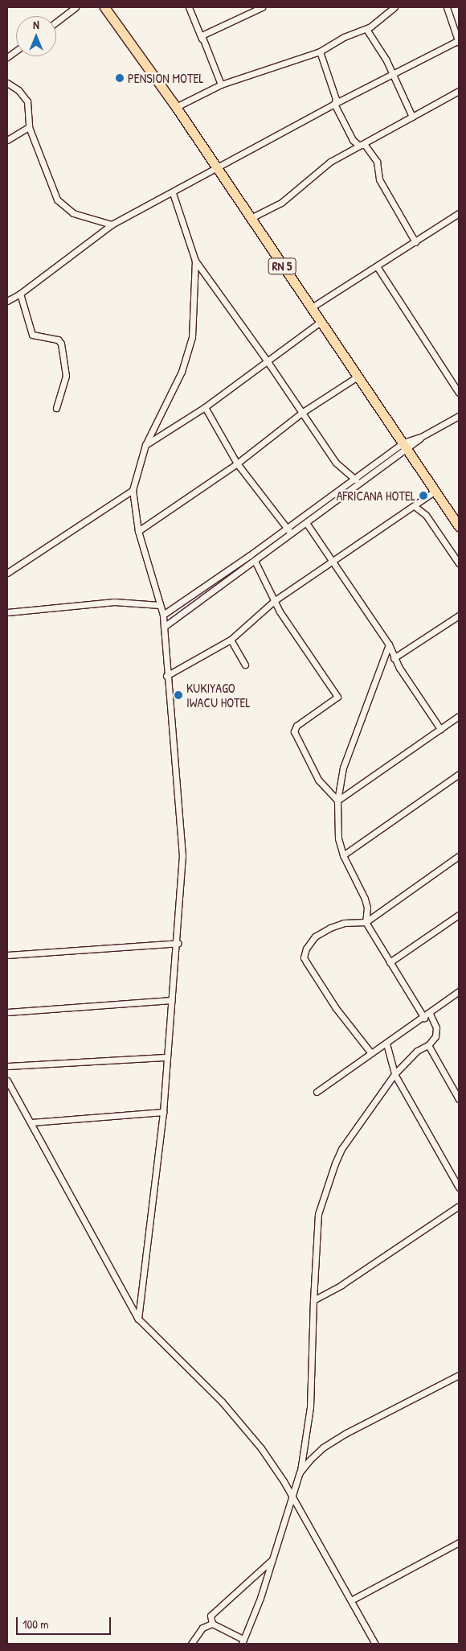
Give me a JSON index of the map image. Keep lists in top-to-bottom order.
{
  "streets": {
    "main road": ["RN 5"]
  },
  "places": ["PENSION MOTEL", "AFRICANA HOTEL", "KUKIYAGO IWACU HOTEL"],
  "scale_bar": "100 m",
  "north": "top"
}
